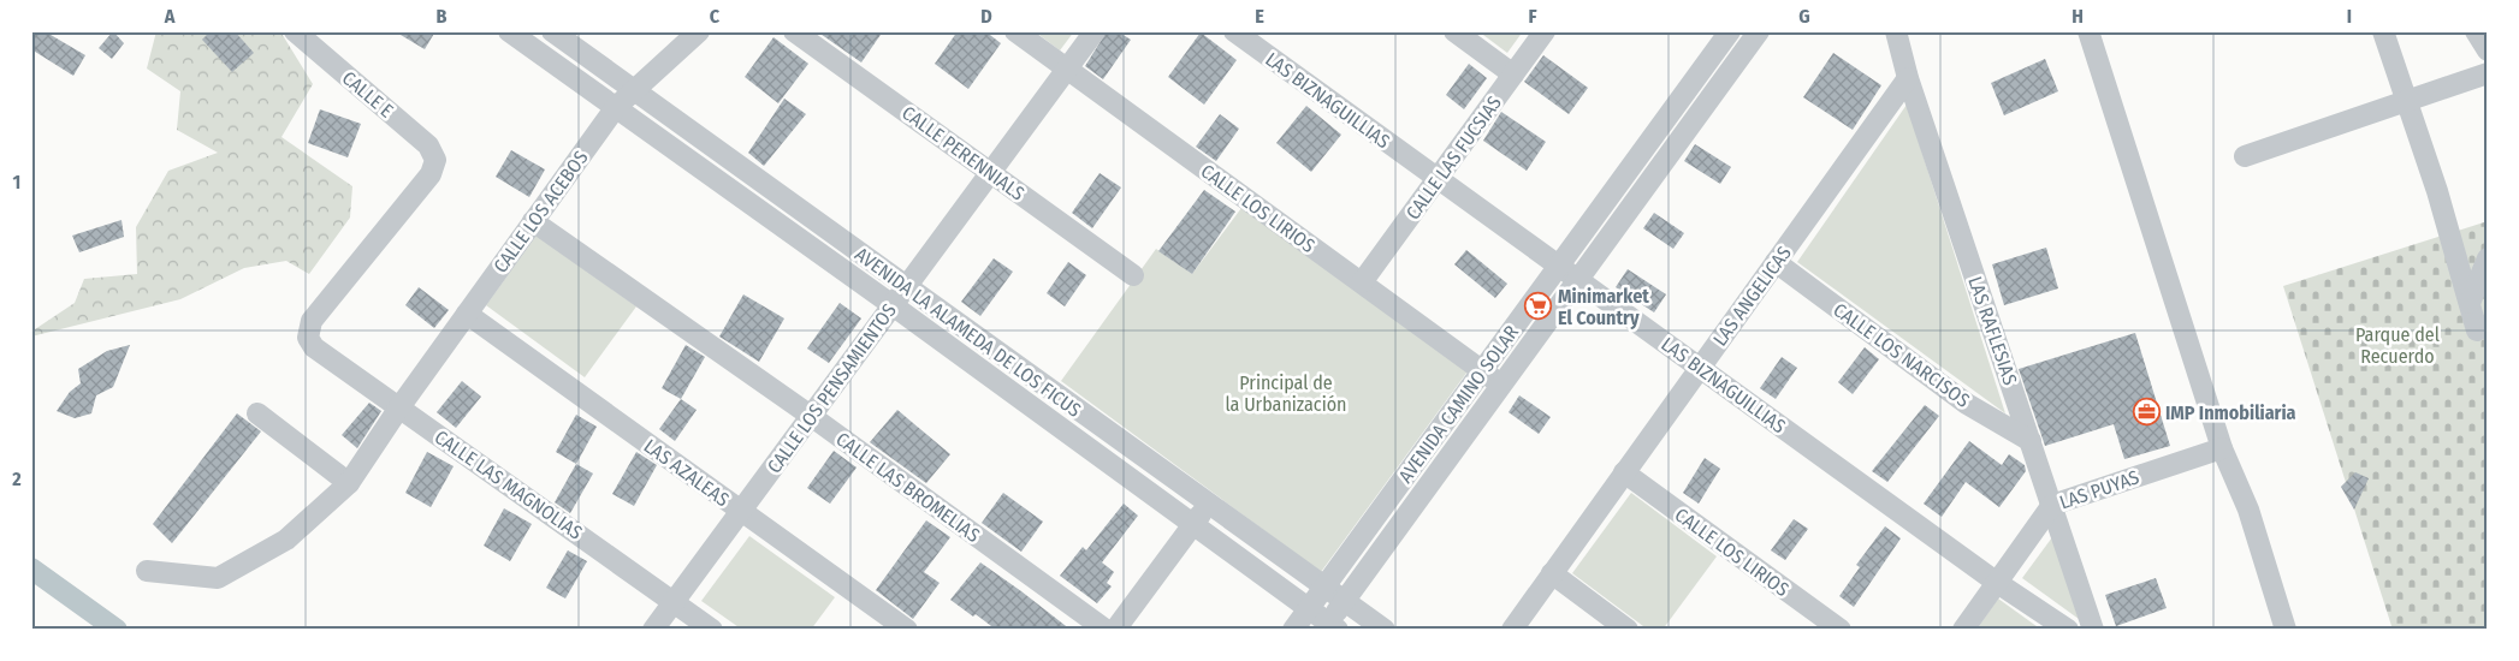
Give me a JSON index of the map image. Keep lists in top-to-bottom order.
{
  "streets": {
    "street": [
      "CALLE E",
      "LAS BIZNAGUILLIAS",
      "CALLE PERENNIALS",
      "CALLE LAS FUCSIAS",
      "CALLE LOS LIRIOS",
      "CALLE LOS ACEBOS",
      "LAS ANGELICAS",
      "LAS RAFLESIAS",
      "AVENIDA LA ALAMEDA DE LOS FICUS",
      "CALLE LOS NARCISOS",
      "CALLE LOS PENSAMIENTOS",
      "AVENIDA CAMINO SOLAR",
      "LAS AZALEAS",
      "CALLE LAS MAGNOLIAS",
      "CALLE LAS BROMELIAS",
      "LAS PUYAS"
    ]
  },
  "crossings": [
    ["CALLE E", "CALLE LAS MAGNOLIAS"],
    ["LAS BIZNAGUILLIAS", "CALLE LAS FUCSIAS"],
    ["LAS BIZNAGUILLIAS", "LAS ANGELICAS"],
    ["LAS BIZNAGUILLIAS", "AVENIDA CAMINO SOLAR"],
    ["LAS BIZNAGUILLIAS", "LAS PUYAS"],
    ["CALLE PERENNIALS", "CALLE LOS PENSAMIENTOS"],
    ["CALLE LAS FUCSIAS", "CALLE LOS LIRIOS"],
    ["CALLE LOS LIRIOS", "LAS ANGELICAS"],
    ["CALLE LOS LIRIOS", "CALLE LOS PENSAMIENTOS"],
    ["CALLE LOS LIRIOS", "AVENIDA CAMINO SOLAR"],
    ["CALLE LOS ACEBOS", "AVENIDA LA ALAMEDA DE LOS FICUS"],
    ["CALLE LOS ACEBOS", "LAS AZALEAS"],
    ["CALLE LOS ACEBOS", "CALLE LAS MAGNOLIAS"],
    ["CALLE LOS ACEBOS", "CALLE LAS BROMELIAS"],
    ["LAS ANGELICAS", "LAS RAFLESIAS"],
    ["LAS ANGELICAS", "CALLE LOS NARCISOS"],
    ["LAS RAFLESIAS", "CALLE LOS NARCISOS"],
    ["LAS RAFLESIAS", "LAS PUYAS"],
    ["AVENIDA LA ALAMEDA DE LOS FICUS", "CALLE LOS PENSAMIENTOS"],
    ["AVENIDA LA ALAMEDA DE LOS FICUS", "AVENIDA CAMINO SOLAR"],
    ["CALLE LOS PENSAMIENTOS", "LAS AZALEAS"],
    ["CALLE LOS PENSAMIENTOS", "CALLE LAS MAGNOLIAS"],
    ["CALLE LOS PENSAMIENTOS", "CALLE LAS BROMELIAS"]
  ],
  "parks": ["Parque del Recuerdo", "Principal de la Urbanización"],
  "places": {
    "supermarket": ["Minimarket El Country"],
    "office": ["IMP Inmobiliaria"]
  },
  "grid": {
    "columns": [
      "A",
      "B",
      "C",
      "D",
      "E",
      "F",
      "G",
      "H",
      "I"
    ],
    "rows": ["1", "2"]
  }
}
